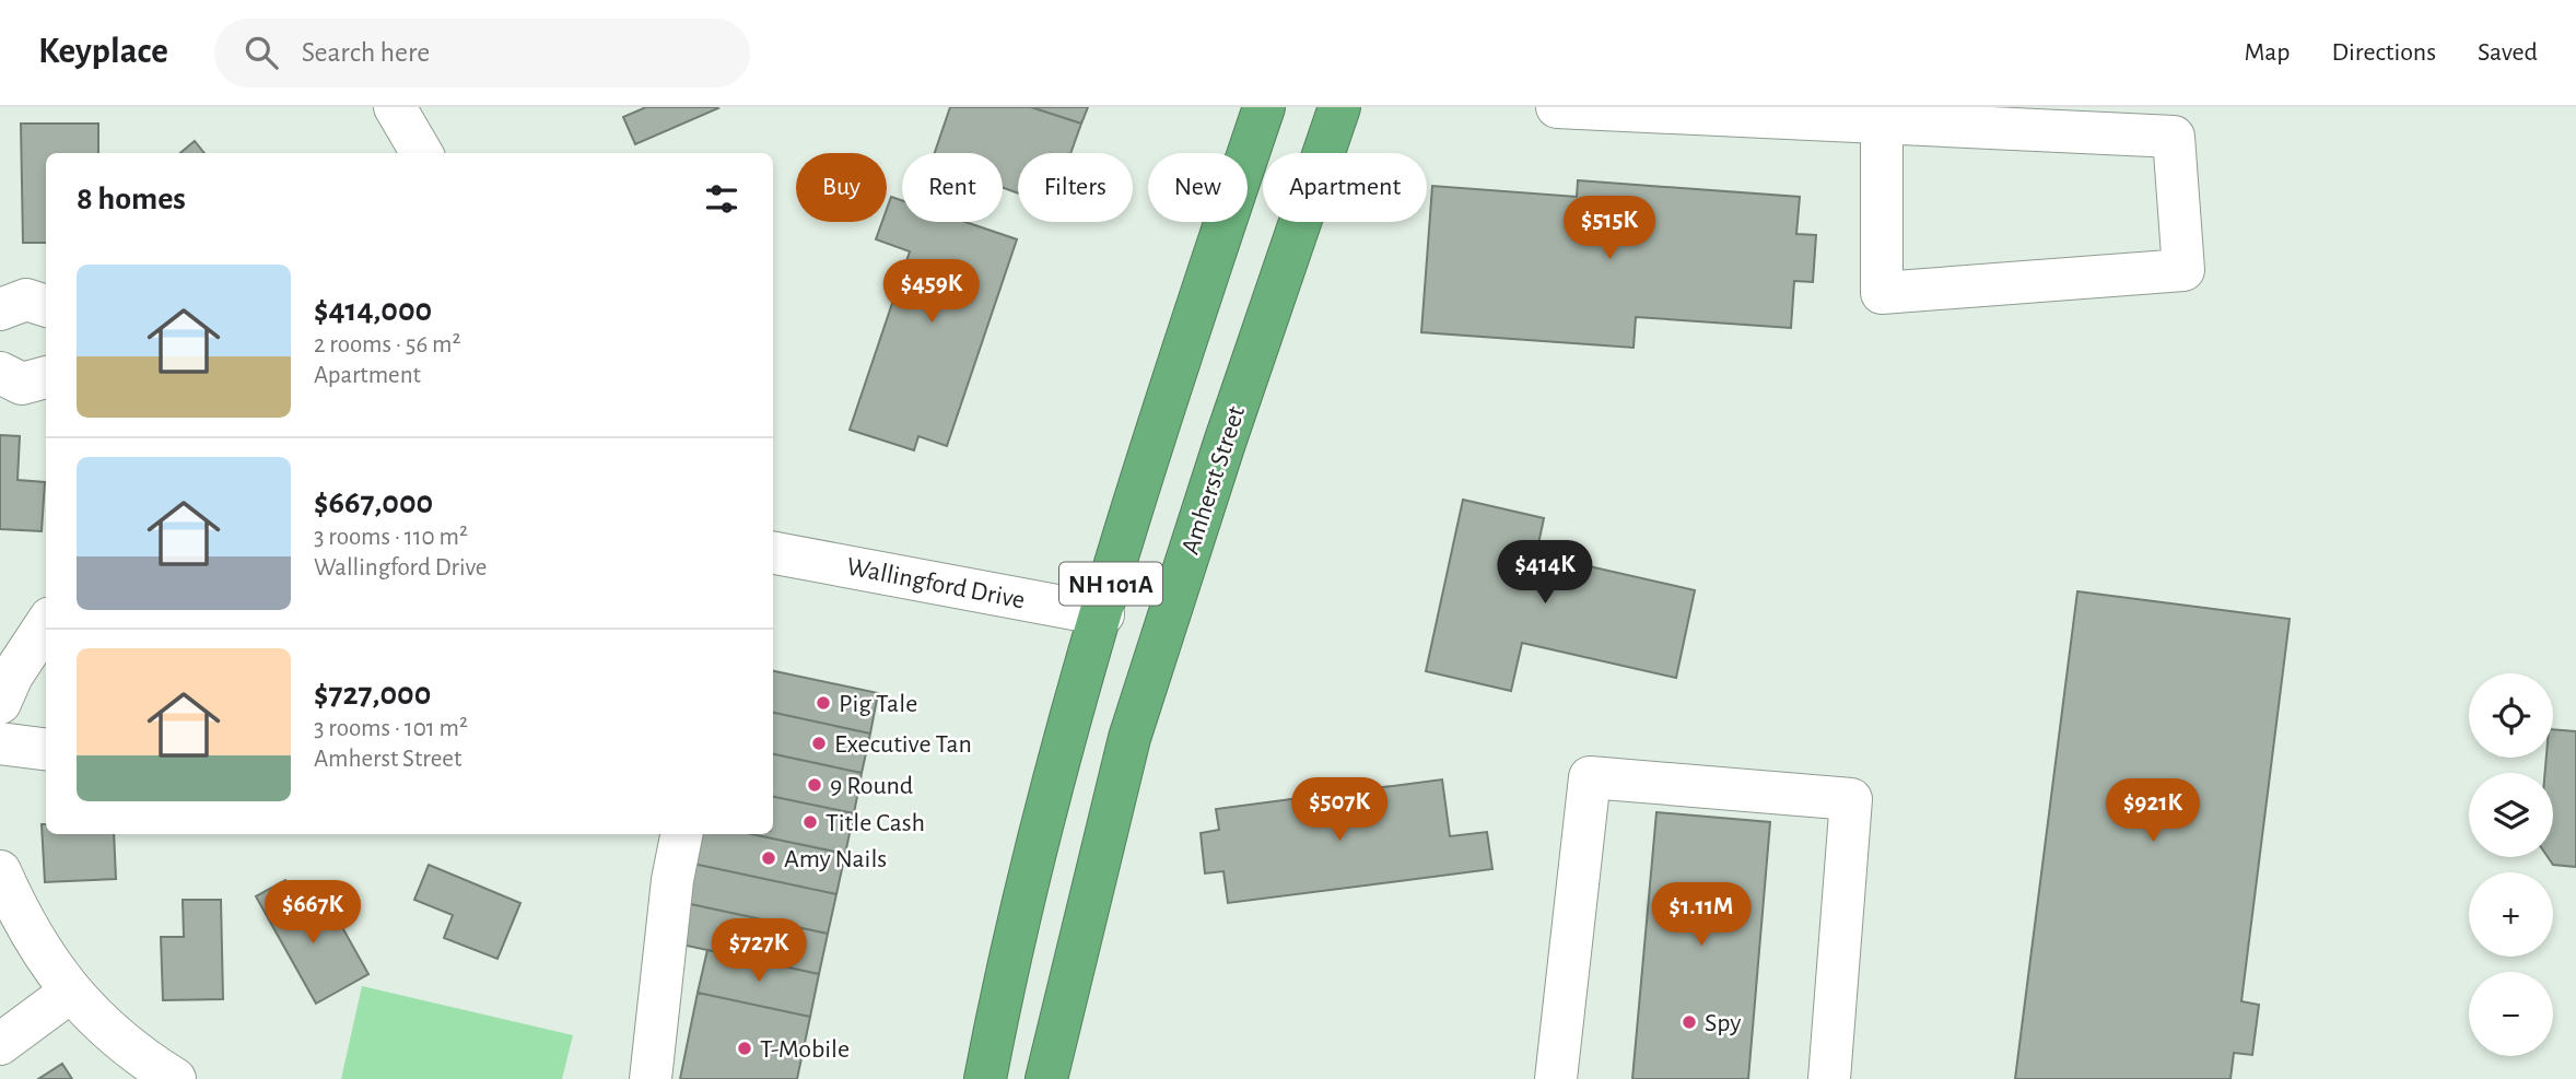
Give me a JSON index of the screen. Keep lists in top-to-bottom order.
{
  "streets": {
    "highway": ["Amherst Street", "NH 101A"],
    "street": ["Wallingford Drive"]
  },
  "crossings": [
    ["Wallingford Drive", "NH 101A"]
  ],
  "places": [
    "Pig Tale",
    "Executive Tan",
    "9 Round",
    "Title Cash",
    "Amy Nails",
    "Spy",
    "T-Mobile"
  ],
  "page": {
    "header": "Keyplace",
    "search": "Search here",
    "nav": ["Map", "Directions", "Saved"],
    "chip": [
      "Buy",
      "Rent",
      "Filters",
      "New",
      "Apartment"
    ],
    "heading": "8 homes",
    "price": [
      "$515K",
      "$459K",
      "$414K",
      "$507K",
      "$921K",
      "$667K",
      "$1.11M",
      "$727K"
    ],
    "list": [
      {
        "name": "$414,000",
        "note": "2 rooms · 56 m² · Apartment"
      },
      {
        "name": "$667,000",
        "note": "3 rooms · 110 m² · Wallingford Drive"
      },
      {
        "name": "$727,000",
        "note": "3 rooms · 101 m² · Amherst Street"
      }
    ],
    "map_buttons": ["+", "−"]
  }
}
